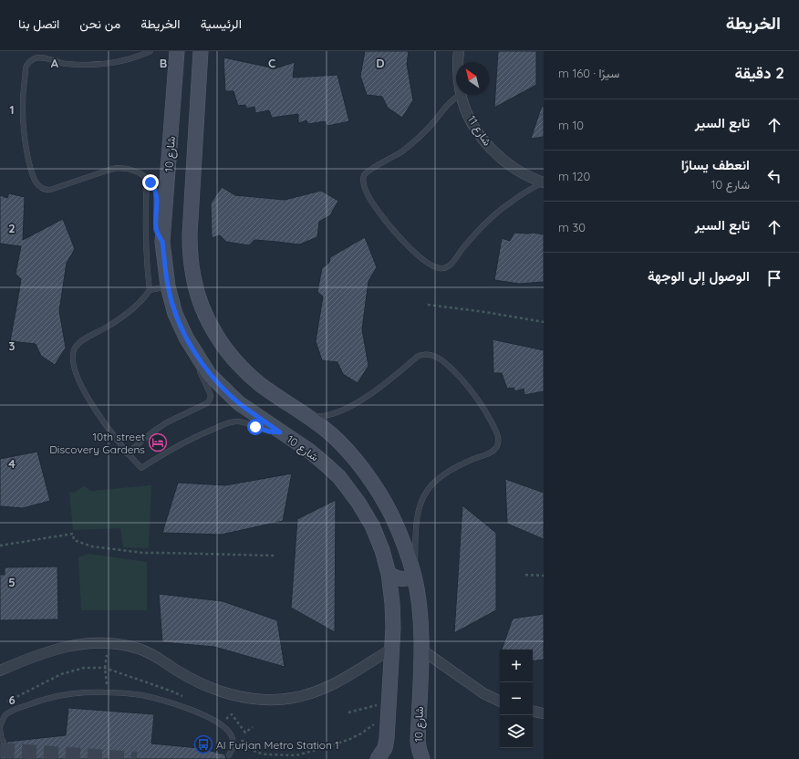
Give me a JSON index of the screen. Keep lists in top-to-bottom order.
{
  "streets": {
    "street": ["شارع 11", "شارع 10"]
  },
  "places": {
    "hotel": ["10th street Discovery Gardens"],
    "bus stop": ["Al Furjan Metro Station 1"]
  },
  "north": "top left",
  "page": {
    "header": "الخريطة",
    "nav": [
      "الرئيسية",
      "الخريطة",
      "من نحن",
      "اتصل بنا"
    ],
    "heading": ["2 دقيقة", "سيرًا · 160 m"],
    "list": [
      ["تابع السير", "10 m"],
      ["انعطف يسارًا", "شارع 10", "120 m"],
      ["تابع السير", "30 m"],
      "الوصول إلى الوجهة"
    ],
    "map_buttons": ["+", "−"]
  },
  "grid": {
    "columns": [
      "A",
      "B",
      "C",
      "D"
    ],
    "rows": [
      "1",
      "2",
      "3",
      "4",
      "5",
      "6"
    ]
  }
}
